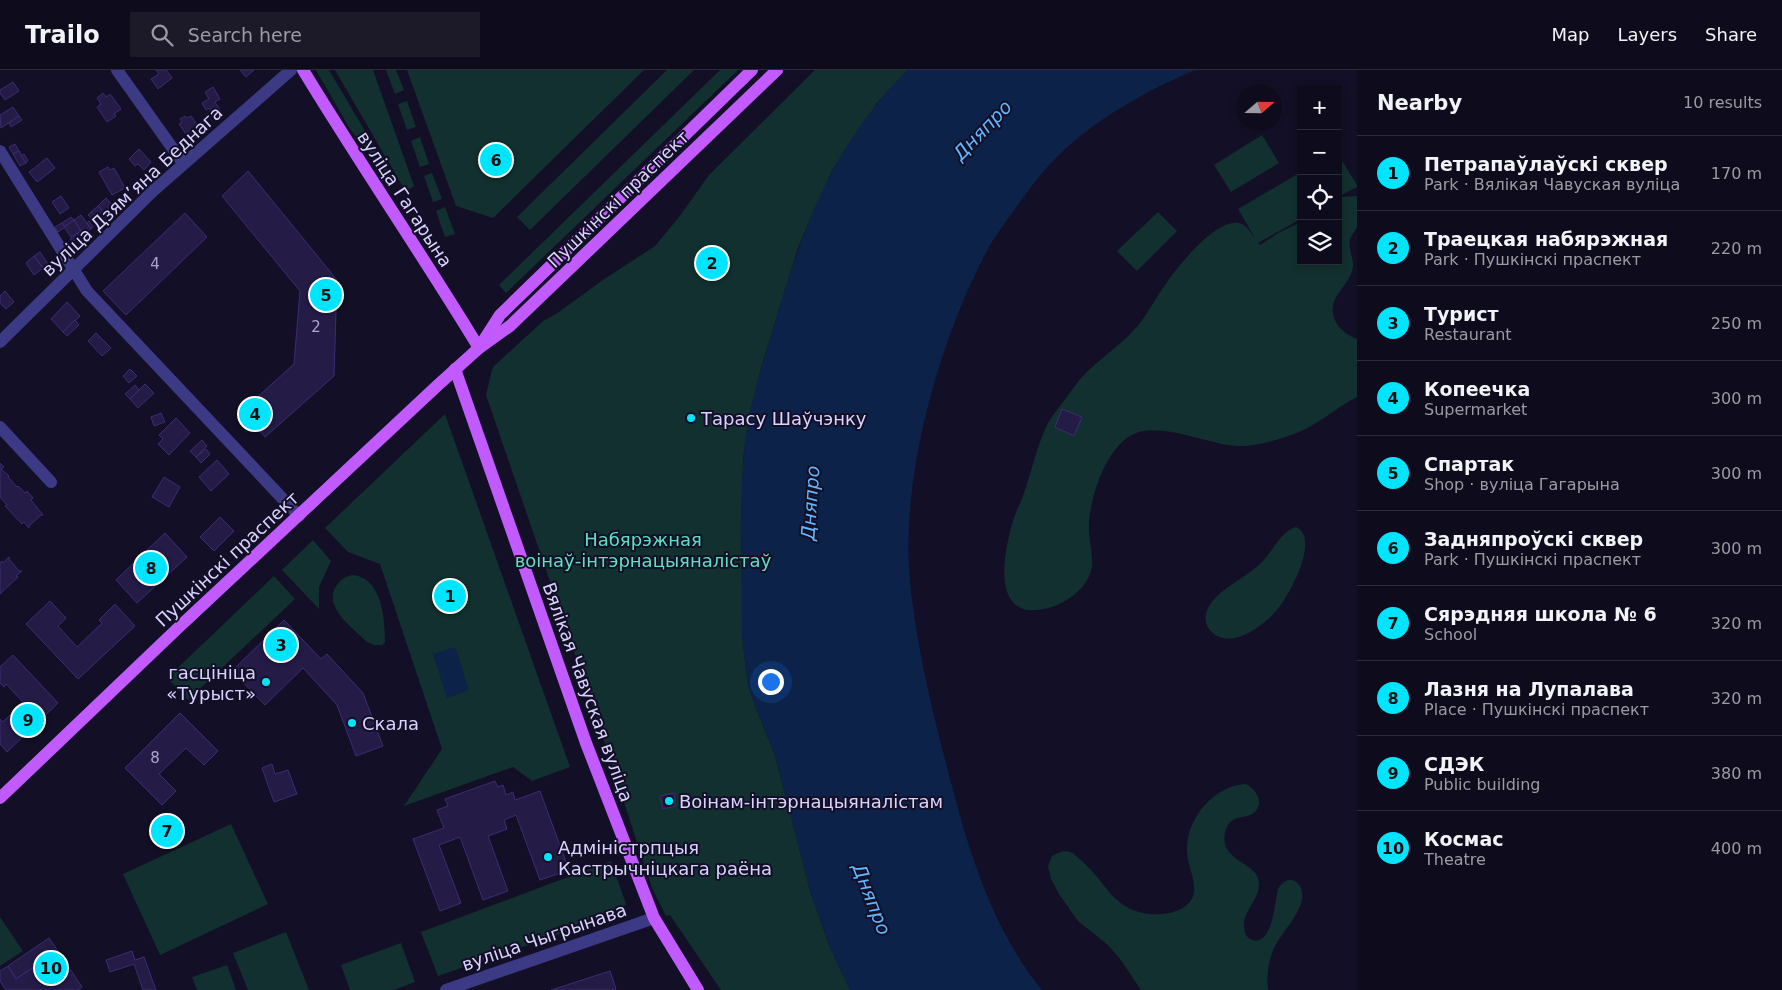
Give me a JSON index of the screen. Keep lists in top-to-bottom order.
{
  "streets": {
    "main road": ["вуліца Гагарына", "Пушкінскі праспект", "Вялікая Чавуская вуліца"],
    "street": ["вуліца Дзямʼяна Беднага", "вуліца Чыгрынава"]
  },
  "crossings": [
    ["вуліца Гагарына", "Пушкінскі праспект"],
    ["Пушкінскі праспект", "Вялікая Чавуская вуліца"],
    ["Вялікая Чавуская вуліца", "вуліца Чыгрынава"]
  ],
  "water": ["Дняпро"],
  "parks": ["Набярэжная воінаў-інтэрнацыяналістаў"],
  "places": [
    "Тарасу Шаўчэнку",
    "гасцініца «Турыст»",
    "Скала",
    "Воінам-інтэрнацыяналістам",
    "Адміністрпцыя Кастрычніцкага раёна"
  ],
  "house_numbers": ["4", "2", "8"],
  "north": "right",
  "page": {
    "header": "Trailo",
    "search": "Search here",
    "nav": ["Map", "Layers", "Share"],
    "heading": ["Nearby", "10 results"],
    "map_buttons": ["+", "−"],
    "list": [
      {
        "mark": "1",
        "name": "Петрапаўлаўскі сквер",
        "note": "Park · Вялікая Чавуская вуліца",
        "value": "170 m"
      },
      {
        "mark": "2",
        "name": "Траецкая набярэжная",
        "note": "Park · Пушкінскі праспект",
        "value": "220 m"
      },
      {
        "mark": "3",
        "name": "Турист",
        "note": "Restaurant",
        "value": "250 m"
      },
      {
        "mark": "4",
        "name": "Копеечка",
        "note": "Supermarket",
        "value": "300 m"
      },
      {
        "mark": "5",
        "name": "Спартак",
        "note": "Shop · вуліца Гагарына",
        "value": "300 m"
      },
      {
        "mark": "6",
        "name": "Задняпроўскі сквер",
        "note": "Park · Пушкінскі праспект",
        "value": "300 m"
      },
      {
        "mark": "7",
        "name": "Сярэдняя школа № 6",
        "note": "School",
        "value": "320 m"
      },
      {
        "mark": "8",
        "name": "Лазня на Лупалава",
        "note": "Place · Пушкінскі праспект",
        "value": "320 m"
      },
      {
        "mark": "9",
        "name": "СДЭК",
        "note": "Public building",
        "value": "380 m"
      },
      {
        "mark": "10",
        "name": "Космас",
        "note": "Theatre",
        "value": "400 m"
      }
    ],
    "pins": [
      "6",
      "2",
      "5",
      "4",
      "8",
      "1",
      "3",
      "9",
      "7",
      "10"
    ]
  }
}
